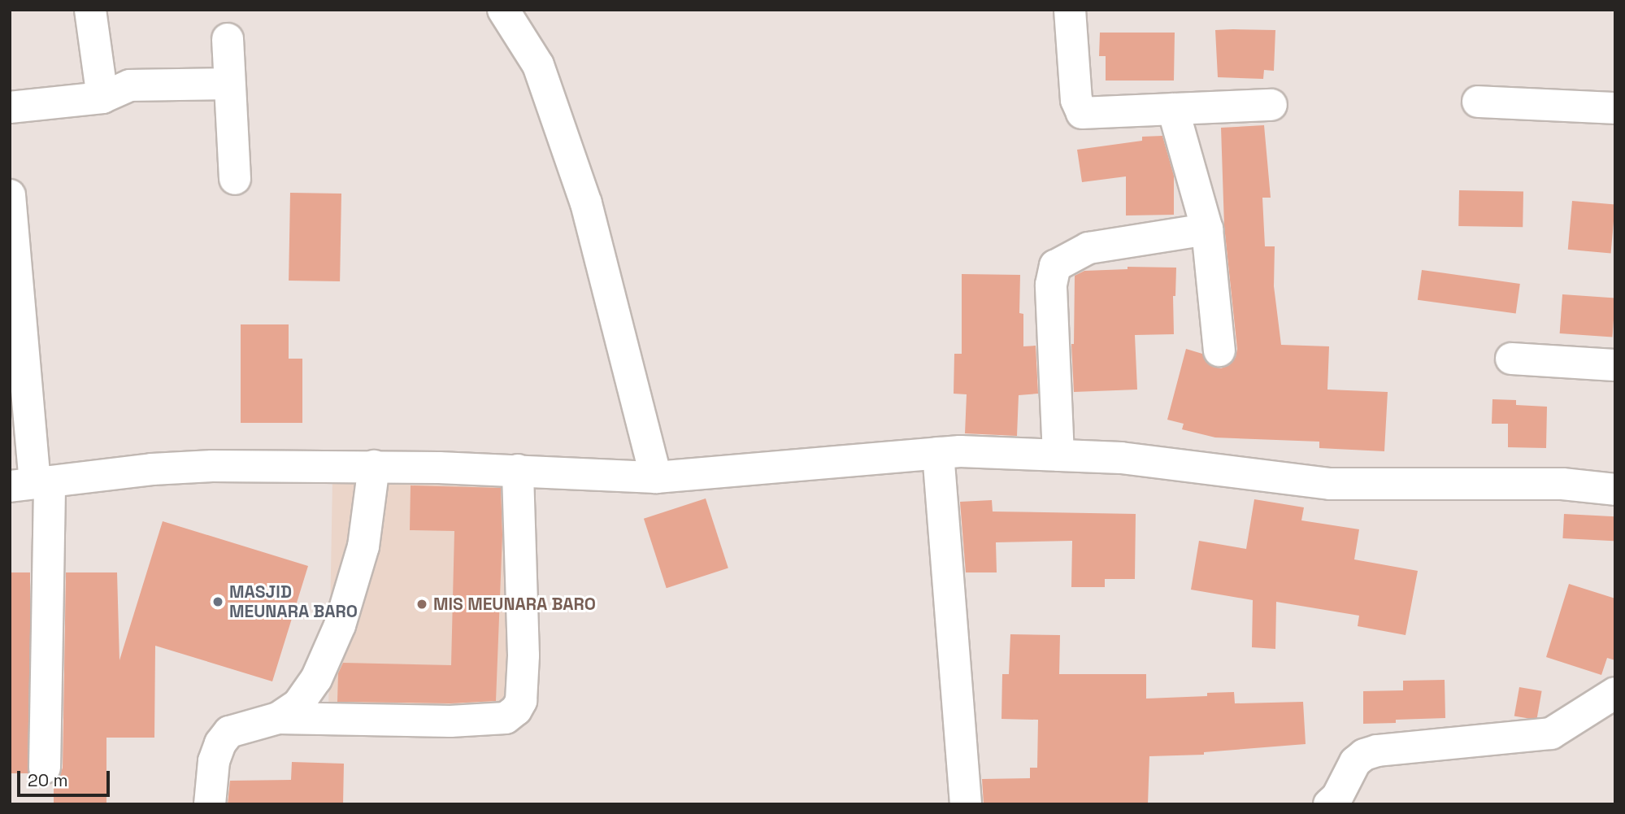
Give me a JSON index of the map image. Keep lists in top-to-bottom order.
{
  "places": ["MASJID MEUNARA BARO", "MIS MEUNARA BARO"],
  "scale_bar": "20 m"
}
